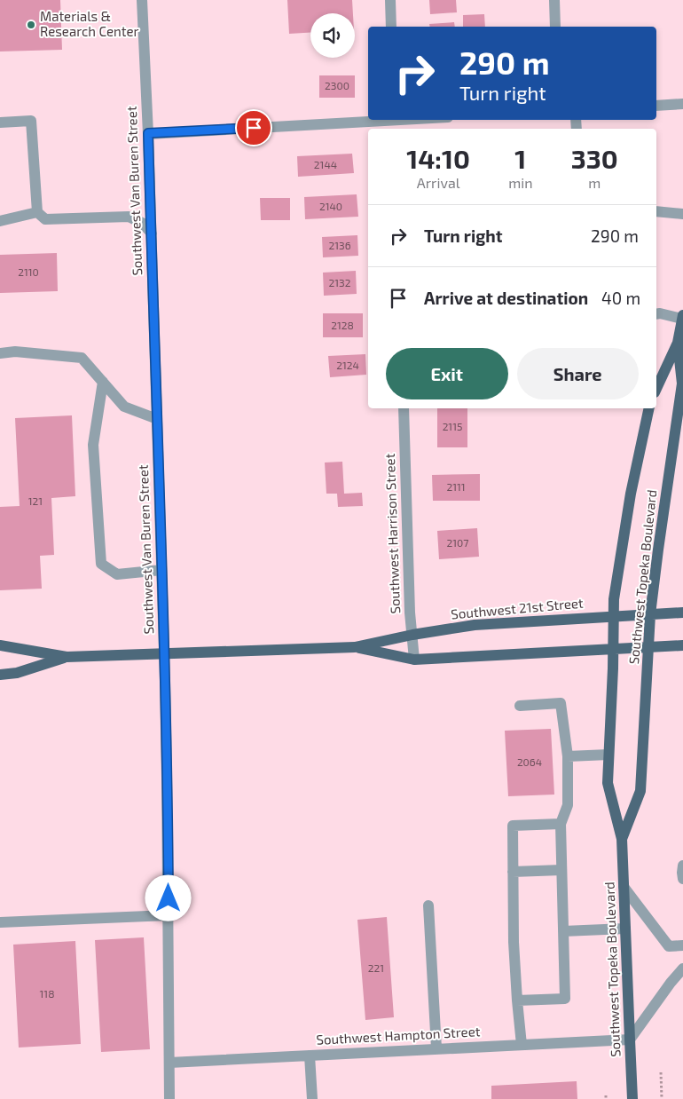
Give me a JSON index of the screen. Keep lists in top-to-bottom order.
{
  "streets": {
    "main road": ["Southwest Topeka Boulevard", "Southwest 21st Street"],
    "street": ["Southwest Van Buren Street", "Southwest Harrison Street", "Southwest Hampton Street"]
  },
  "crossings": [
    ["Southwest Van Buren Street", "Southwest 21st Street"],
    ["Southwest Van Buren Street", "Southwest Hampton Street"],
    ["Southwest Harrison Street", "Southwest 21st Street"],
    ["Southwest Topeka Boulevard", "Southwest 21st Street"],
    ["Southwest Topeka Boulevard", "Southwest Hampton Street"]
  ],
  "places": ["Materials & Research Center"],
  "house_numbers": [
    "2300",
    "2144",
    "2140",
    "2136",
    "2110",
    "2132",
    "2128",
    "2124",
    "2115",
    "2111",
    "121",
    "2107",
    "2064",
    "221",
    "118"
  ],
  "page": {
    "turn": ["290 m", "Turn right"],
    "eta": [
      "14:10",
      "Arrival",
      "1",
      "min",
      "330",
      "m"
    ],
    "list": [
      {
        "name": "Turn right",
        "value": "290 m"
      },
      {
        "name": "Arrive at destination",
        "value": "40 m"
      }
    ],
    "buttons": ["Exit", "Share"]
  }
}
